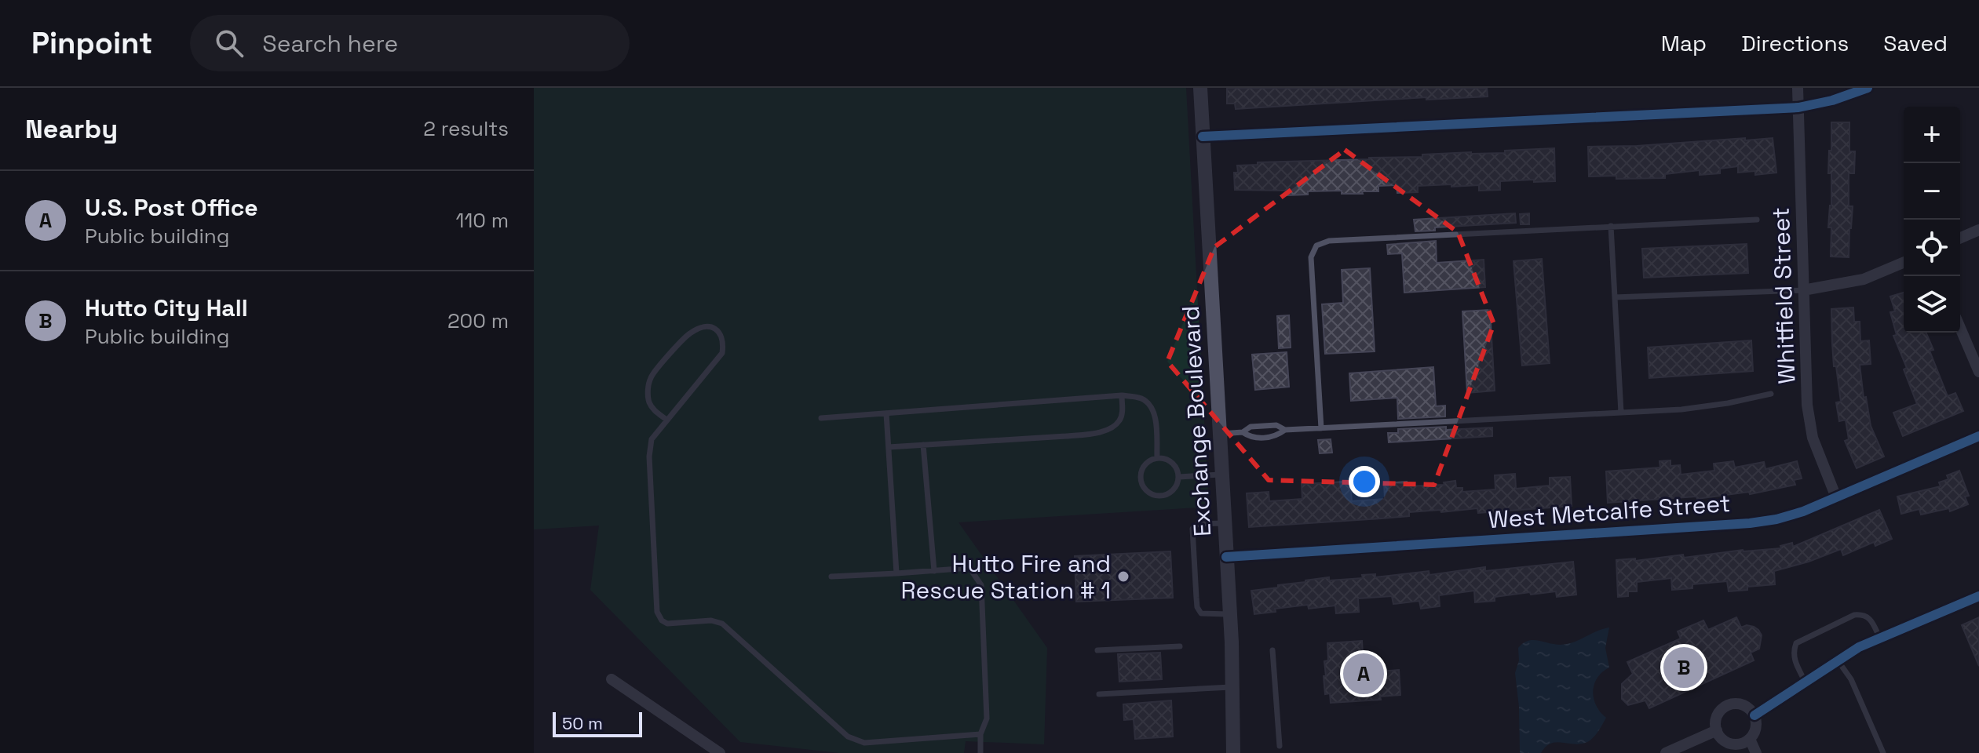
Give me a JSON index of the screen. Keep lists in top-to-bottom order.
{
  "streets": {
    "street": ["Whitfield Street", "Exchange Boulevard", "West Metcalfe Street"]
  },
  "crossings": [
    ["Whitfield Street", "West Metcalfe Street"],
    ["Exchange Boulevard", "West Metcalfe Street"]
  ],
  "places": ["Hutto Fire and Rescue Station # 1"],
  "scale_bar": "50 m",
  "page": {
    "header": "Pinpoint",
    "search": "Search here",
    "nav": ["Map", "Directions", "Saved"],
    "heading": ["Nearby", "2 results"],
    "map_buttons": ["+", "−"],
    "list": [
      {
        "mark": "A",
        "name": "U.S. Post Office",
        "note": "Public building",
        "value": "110 m"
      },
      {
        "mark": "B",
        "name": "Hutto City Hall",
        "note": "Public building",
        "value": "200 m"
      }
    ],
    "pins": ["B", "A"],
    "scale": "50 m"
  }
}
